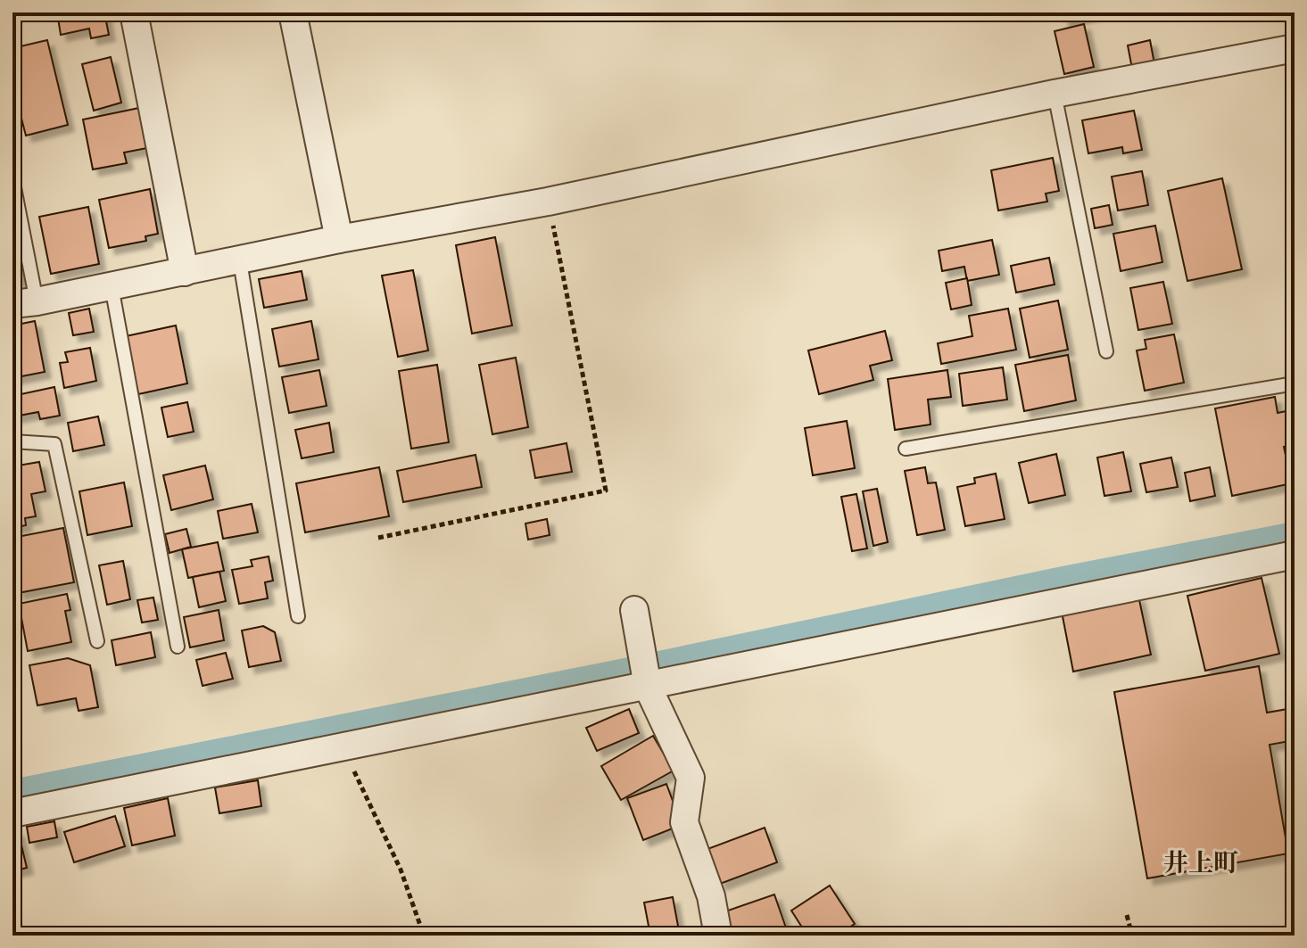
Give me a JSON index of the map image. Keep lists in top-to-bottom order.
{
  "districts": ["井上町"]
}
